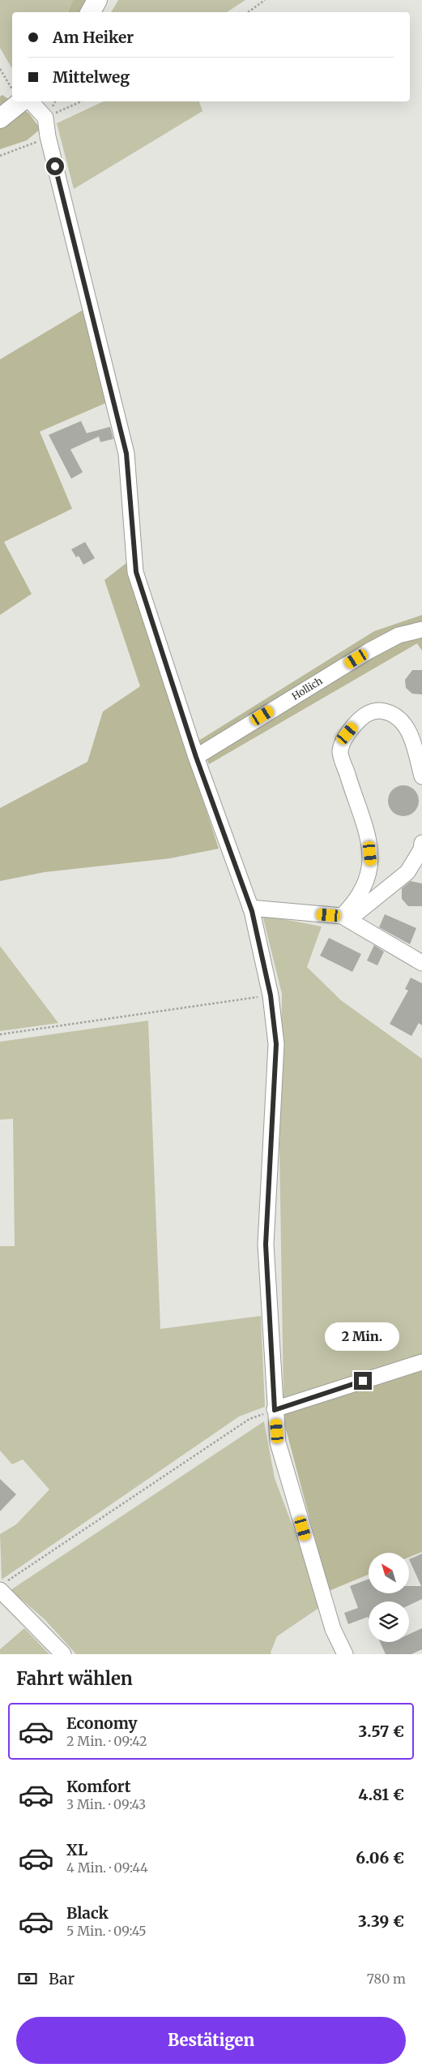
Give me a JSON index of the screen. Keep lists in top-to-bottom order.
{
  "streets": {
    "street": ["Hollich"]
  },
  "north": "top left",
  "page": {
    "banner": ["Am Heiker", "Mittelweg"],
    "bubble": "2 Min.",
    "heading": "Fahrt wählen",
    "list": [
      {
        "name": "Economy",
        "note": "2 Min. · 09:42",
        "value": "3.57 €"
      },
      {
        "name": "Komfort",
        "note": "3 Min. · 09:43",
        "value": "4.81 €"
      },
      {
        "name": "XL",
        "note": "4 Min. · 09:44",
        "value": "6.06 €"
      },
      {
        "name": "Black",
        "note": "5 Min. · 09:45",
        "value": "3.39 €"
      }
    ],
    "pay": ["Bar", "780 m"],
    "buttons": "Bestätigen"
  }
}
